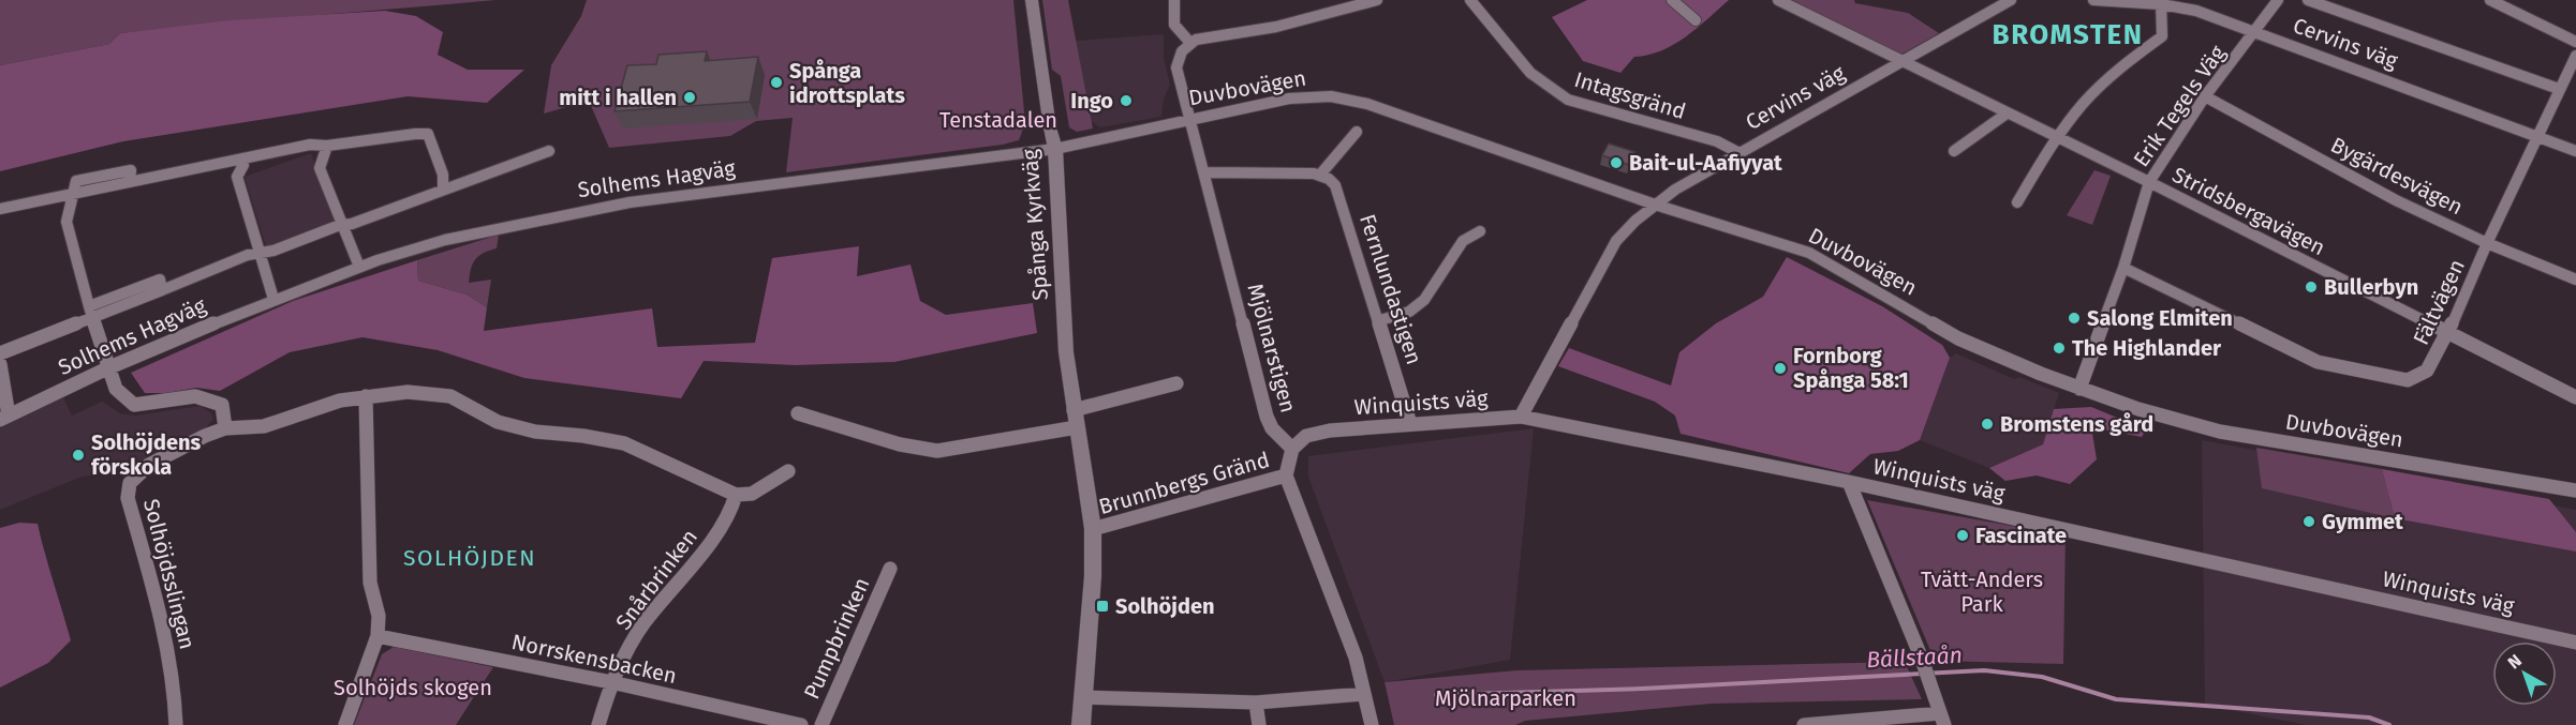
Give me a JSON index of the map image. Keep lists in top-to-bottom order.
{
  "streets": {
    "street": [
      "Cervins väg",
      "Duvbovägen",
      "Intagsgränd",
      "Erik Tegels Väg",
      "Bygärdesvägen",
      "Solhems Hagväg",
      "Stridsbergavägen",
      "Spånga Kyrkväg",
      "Fernlundastigen",
      "Fältvägen",
      "Mjölnarstigen",
      "Winquists väg",
      "Brunnbergs Gränd",
      "Solhöjdsslingan",
      "Snårbrinken",
      "Pumpbrinken",
      "Norrskensbacken"
    ]
  },
  "crossings": [
    ["Cervins väg", "Duvbovägen"],
    ["Cervins väg", "Intagsgränd"],
    ["Cervins väg", "Erik Tegels Väg"],
    ["Cervins väg", "Stridsbergavägen"],
    ["Cervins väg", "Fältvägen"],
    ["Cervins väg", "Winquists väg"],
    ["Duvbovägen", "Erik Tegels Väg"],
    ["Duvbovägen", "Solhems Hagväg"],
    ["Duvbovägen", "Spånga Kyrkväg"],
    ["Duvbovägen", "Mjölnarstigen"],
    ["Erik Tegels Väg", "Bygärdesvägen"],
    ["Erik Tegels Väg", "Stridsbergavägen"],
    ["Erik Tegels Väg", "Fältvägen"],
    ["Bygärdesvägen", "Fältvägen"],
    ["Solhems Hagväg", "Spånga Kyrkväg"],
    ["Stridsbergavägen", "Fältvägen"],
    ["Spånga Kyrkväg", "Brunnbergs Gränd"],
    ["Fernlundastigen", "Winquists väg"],
    ["Mjölnarstigen", "Winquists väg"],
    ["Solhöjdsslingan", "Snårbrinken"],
    ["Snårbrinken", "Norrskensbacken"]
  ],
  "districts": ["BROMSTEN", "SOLHÖJDEN"],
  "water": ["Bällstaån"],
  "parks": [
    "Tenstadalen",
    "Tvätt-Anders Park",
    "Solhöjds skogen",
    "Mjölnarparken"
  ],
  "places": {
    "other": [
      "Spånga idrottsplats",
      "mitt i hallen",
      "Ingo",
      "Bait-ul-Aafiyyat",
      "Bullerbyn",
      "Salong Elmiten",
      "The Highlander",
      "Fornborg Spånga 58:1",
      "Bromstens gård",
      "Solhöjdens förskola",
      "Gymmet",
      "Fascinate"
    ],
    "transit": ["Solhöjden"]
  },
  "north": "top left"
}
